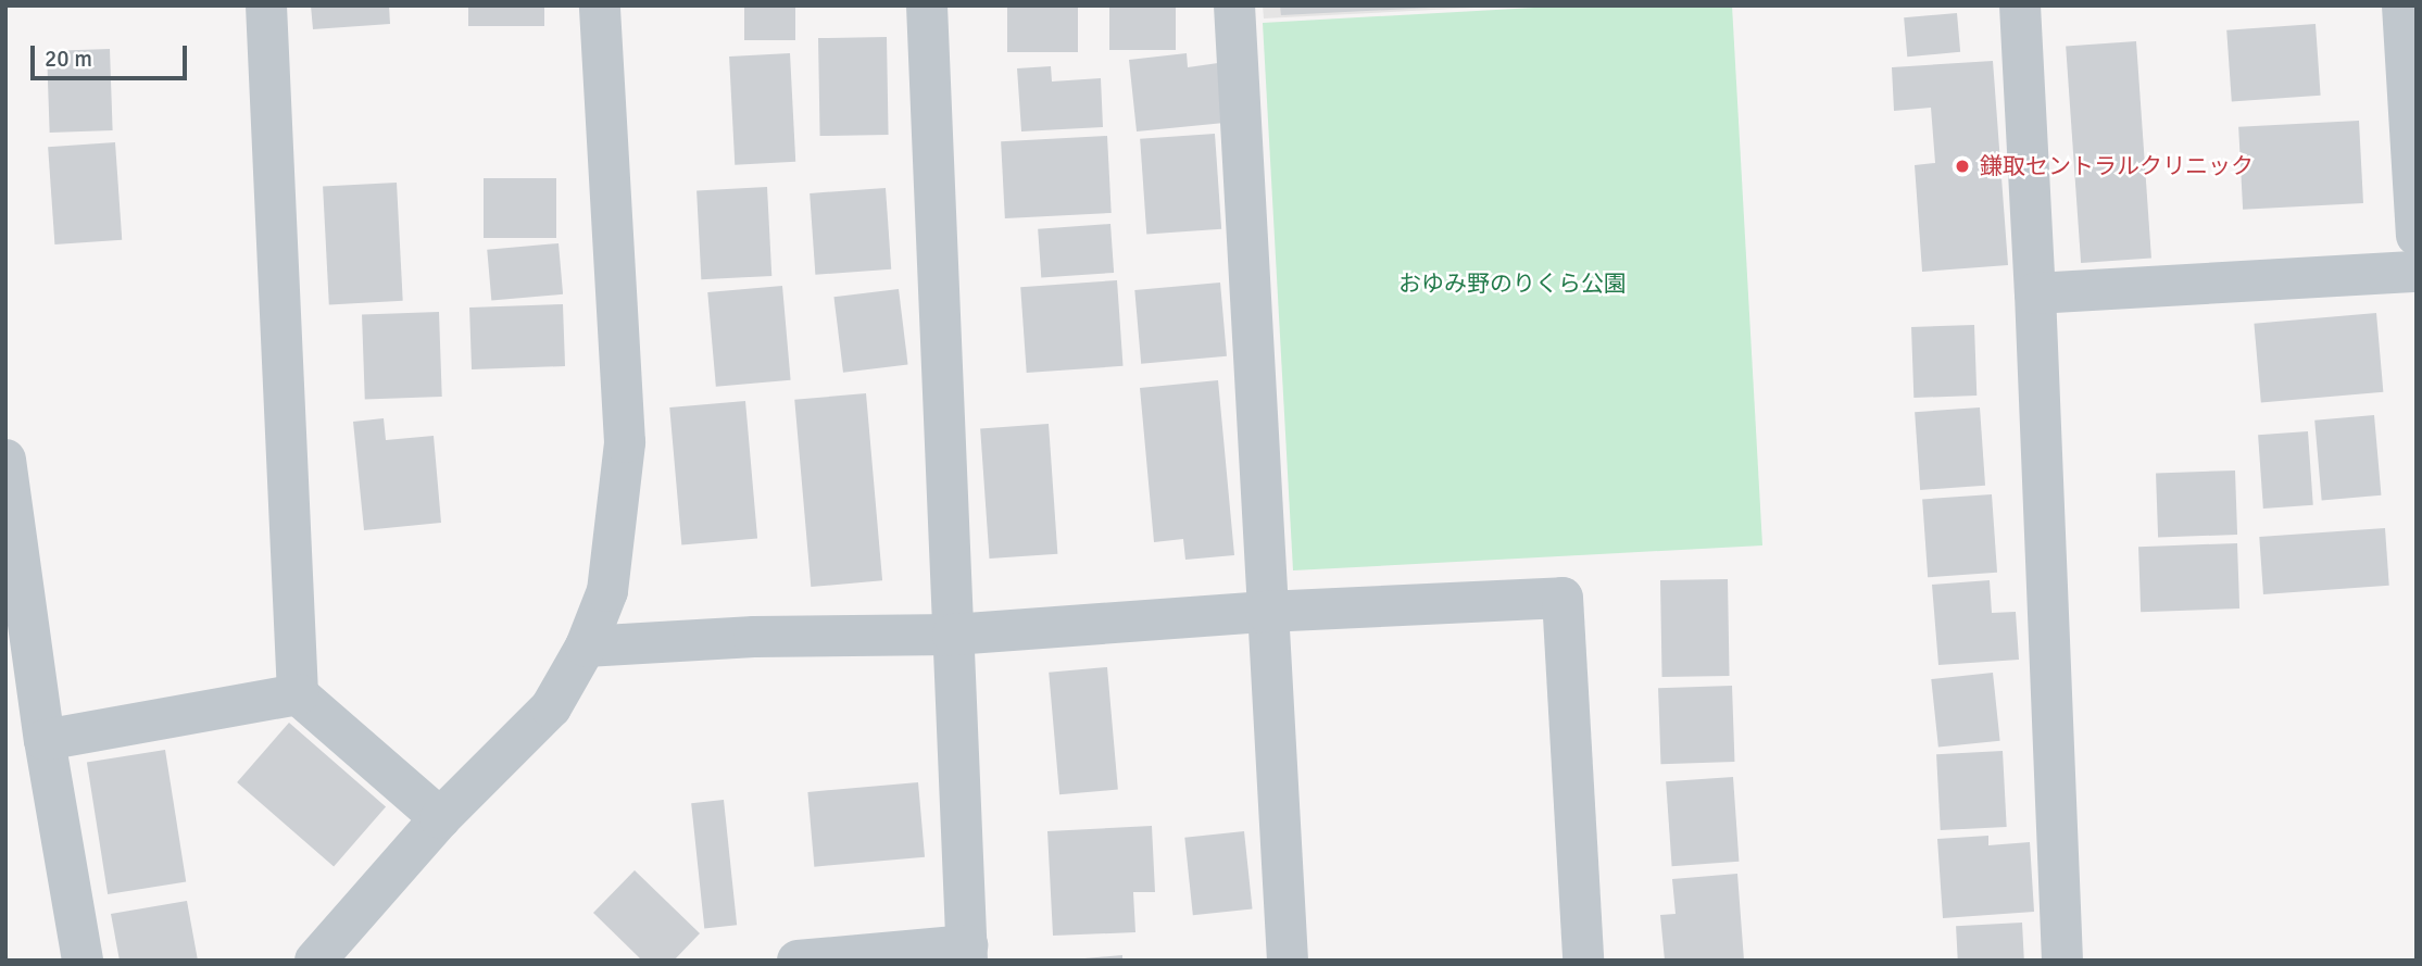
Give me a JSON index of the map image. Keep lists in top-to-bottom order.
{
  "parks": ["おゆみ野のりくら公園"],
  "places": ["鎌取セントラルクリニック"],
  "scale_bar": "20 m"
}
